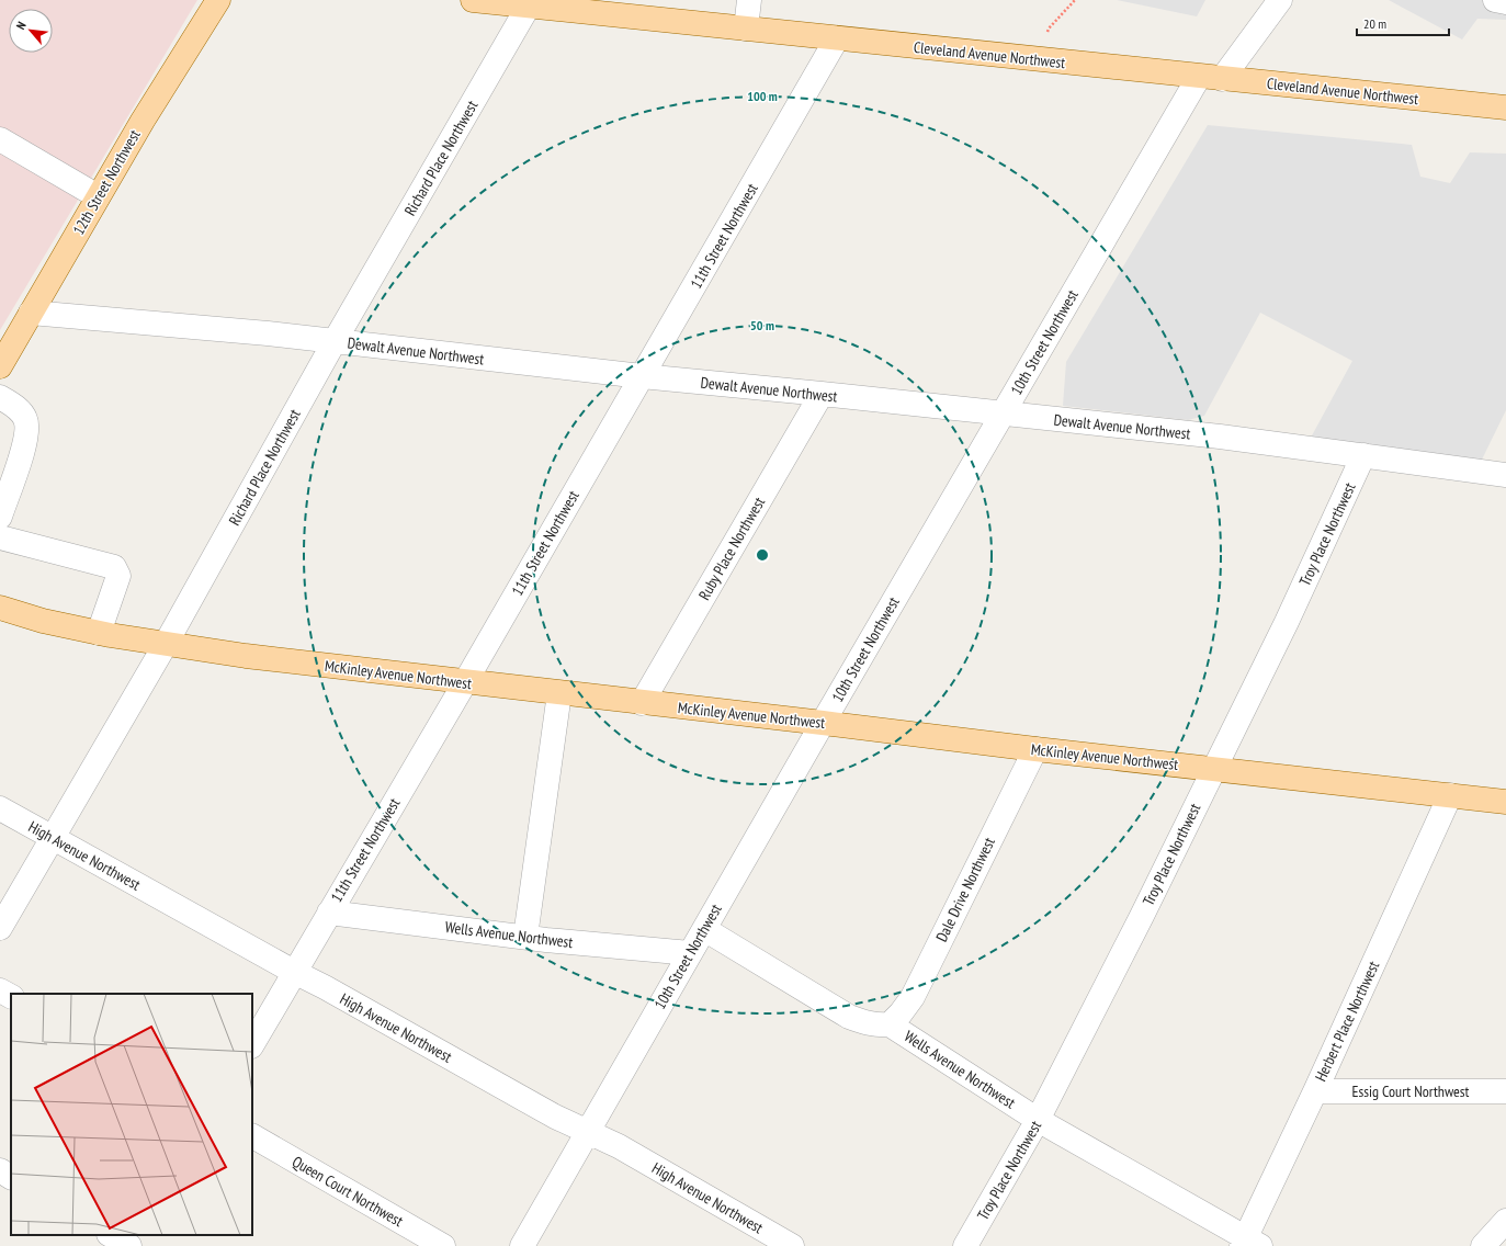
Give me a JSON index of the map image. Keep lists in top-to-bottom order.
{
  "streets": {
    "main road": ["Cleveland Avenue Northwest", "12th Street Northwest", "McKinley Avenue Northwest"],
    "street": [
      "Richard Place Northwest",
      "11th Street Northwest",
      "10th Street Northwest",
      "Dewalt Avenue Northwest",
      "Troy Place Northwest",
      "Ruby Place Northwest",
      "High Avenue Northwest",
      "Dale Drive Northwest",
      "Wells Avenue Northwest",
      "Herbert Place Northwest",
      "Essig Court Northwest",
      "Queen Court Northwest"
    ]
  },
  "crossings": [
    ["Cleveland Avenue Northwest", "Richard Place Northwest"],
    ["Cleveland Avenue Northwest", "11th Street Northwest"],
    ["Cleveland Avenue Northwest", "10th Street Northwest"],
    ["Richard Place Northwest", "Dewalt Avenue Northwest"],
    ["Richard Place Northwest", "McKinley Avenue Northwest"],
    ["Richard Place Northwest", "High Avenue Northwest"],
    ["12th Street Northwest", "Dewalt Avenue Northwest"],
    ["11th Street Northwest", "Dewalt Avenue Northwest"],
    ["11th Street Northwest", "McKinley Avenue Northwest"],
    ["11th Street Northwest", "High Avenue Northwest"],
    ["11th Street Northwest", "Wells Avenue Northwest"],
    ["10th Street Northwest", "Dewalt Avenue Northwest"],
    ["10th Street Northwest", "McKinley Avenue Northwest"],
    ["10th Street Northwest", "High Avenue Northwest"],
    ["10th Street Northwest", "Wells Avenue Northwest"],
    ["Dewalt Avenue Northwest", "Troy Place Northwest"],
    ["Dewalt Avenue Northwest", "Ruby Place Northwest"],
    ["Troy Place Northwest", "McKinley Avenue Northwest"],
    ["Troy Place Northwest", "Wells Avenue Northwest"],
    ["Ruby Place Northwest", "McKinley Avenue Northwest"],
    ["McKinley Avenue Northwest", "Dale Drive Northwest"],
    ["McKinley Avenue Northwest", "Herbert Place Northwest"],
    ["Dale Drive Northwest", "Wells Avenue Northwest"],
    ["Wells Avenue Northwest", "Herbert Place Northwest"],
    ["Herbert Place Northwest", "Essig Court Northwest"]
  ],
  "scale_bar": "20 m",
  "north": "top left",
  "rings": ["100 m", "50 m"]
}
